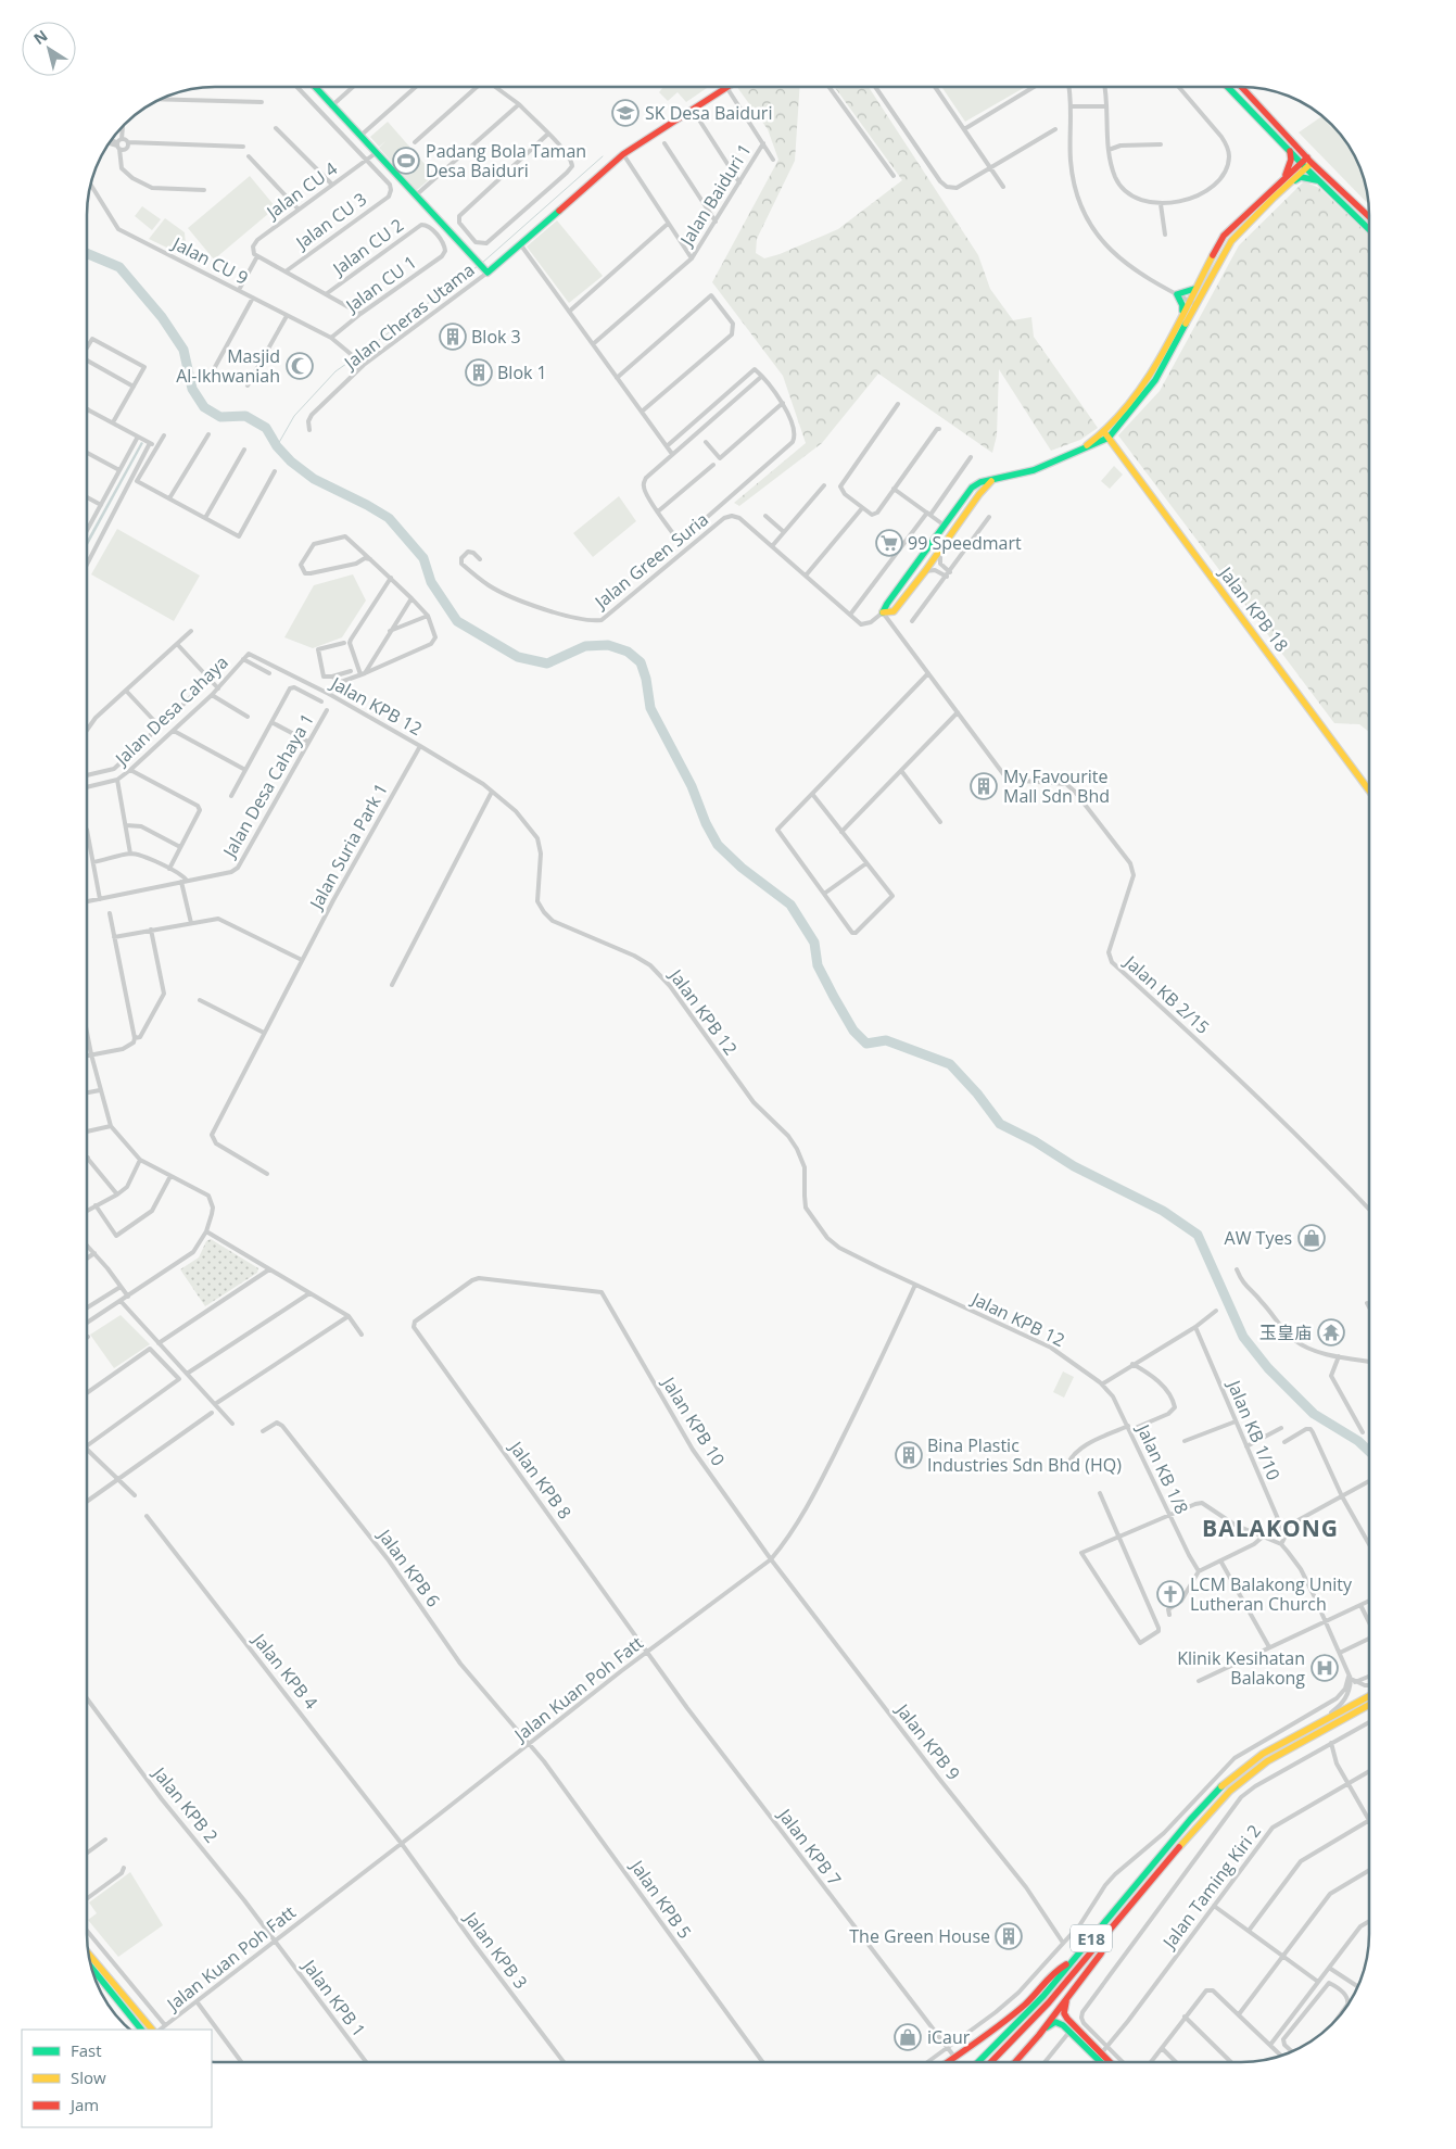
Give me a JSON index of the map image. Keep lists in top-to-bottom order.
{
  "streets": {
    "main road": ["Jalan KPB 18", "E18"],
    "street": [
      "Jalan CU 4",
      "Jalan Baiduri 1",
      "Jalan CU 3",
      "Jalan CU 2",
      "Jalan CU 9",
      "Jalan CU 1",
      "Jalan Cheras Utama",
      "Jalan Green Suria",
      "Jalan KPB 12",
      "Jalan Desa Cahaya",
      "Jalan Desa Cahaya 1",
      "Jalan Suria Park 1",
      "Jalan KB 2/15",
      "Jalan KPB 10",
      "Jalan KB 1/10",
      "Jalan KB 1/8",
      "Jalan KPB 8",
      "Jalan KPB 6",
      "Jalan KPB 4",
      "Jalan Kuan Poh Fatt",
      "Jalan KPB 9",
      "Jalan KPB 2",
      "Jalan KPB 7",
      "Jalan Taming Kiri 2",
      "Jalan KPB 5",
      "Jalan KPB 3",
      "Jalan KPB 1"
    ]
  },
  "crossings": [
    ["Jalan CU 4", "Jalan CU 3"],
    ["Jalan CU 4", "Jalan CU 9"],
    ["Jalan CU 2", "Jalan CU 1"],
    ["Jalan CU 9", "Jalan CU 1"],
    ["Jalan CU 9", "Jalan Cheras Utama"],
    ["Jalan KPB 12", "Jalan Desa Cahaya"],
    ["Jalan KPB 12", "Jalan Suria Park 1"],
    ["Jalan KPB 12", "Jalan KB 1/8"],
    ["Jalan KPB 12", "Jalan Kuan Poh Fatt"],
    ["Jalan KPB 10", "Jalan KPB 8"],
    ["Jalan KPB 10", "Jalan Kuan Poh Fatt"],
    ["Jalan KPB 10", "Jalan KPB 9"],
    ["Jalan KPB 8", "Jalan Kuan Poh Fatt"],
    ["Jalan KPB 8", "Jalan KPB 7"],
    ["Jalan KPB 6", "Jalan Kuan Poh Fatt"],
    ["Jalan KPB 6", "Jalan KPB 5"],
    ["Jalan KPB 4", "Jalan Kuan Poh Fatt"],
    ["Jalan KPB 4", "Jalan KPB 3"],
    ["Jalan Kuan Poh Fatt", "Jalan KPB 9"],
    ["Jalan Kuan Poh Fatt", "Jalan KPB 2"],
    ["Jalan Kuan Poh Fatt", "Jalan KPB 7"],
    ["Jalan Kuan Poh Fatt", "Jalan KPB 5"],
    ["Jalan Kuan Poh Fatt", "Jalan KPB 3"],
    ["Jalan Kuan Poh Fatt", "Jalan KPB 1"],
    ["Jalan KPB 2", "Jalan KPB 1"]
  ],
  "districts": ["BALAKONG"],
  "places": {
    "school or university": ["SK Desa Baiduri"],
    "sports": ["Padang Bola Taman Desa Baiduri"],
    "building": [
      "Blok 3",
      "Blok 1",
      "My Favourite Mall Sdn Bhd",
      "Bina Plastic Industries Sdn Bhd (HQ)",
      "The Green House"
    ],
    "mosque": ["Masjid Al-Ikhwaniah"],
    "supermarket": ["99 Speedmart"],
    "shop": ["AW Tyes", "iCaur"],
    "temple": ["玉皇庙"],
    "church": ["LCM Balakong Unity Lutheran Church"],
    "hospital": ["Klinik Kesihatan Balakong"]
  },
  "legend": ["Fast", "Slow", "Jam"],
  "north": "top left"
}
